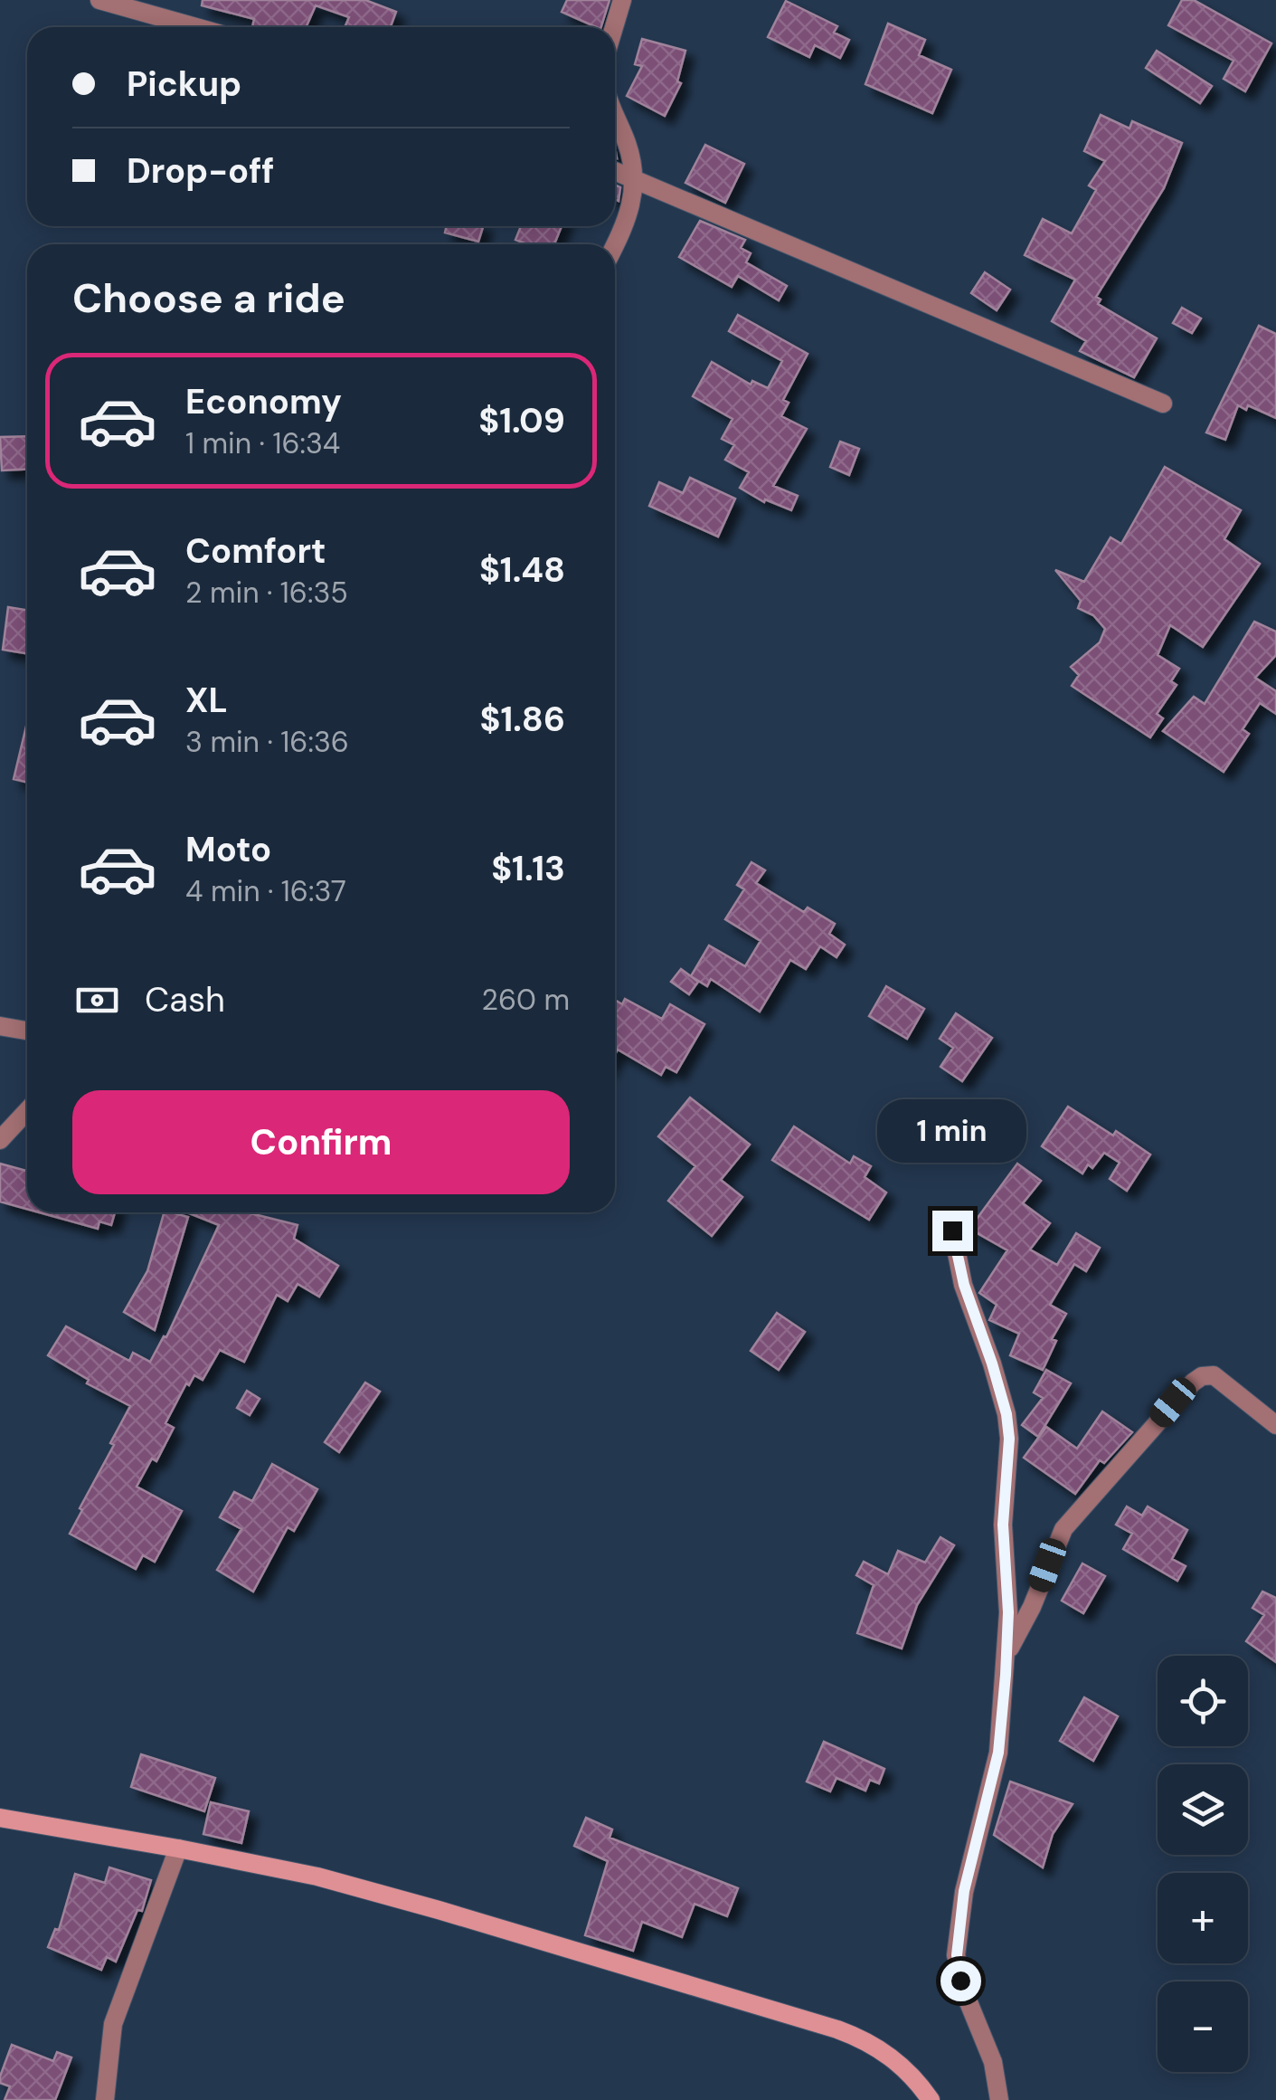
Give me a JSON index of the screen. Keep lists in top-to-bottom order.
{
  "page": {
    "banner": ["Pickup", "Drop-off"],
    "heading": "Choose a ride",
    "list": [
      {
        "name": "Economy",
        "note": "1 min · 16:34",
        "value": "$1.09"
      },
      {
        "name": "Comfort",
        "note": "2 min · 16:35",
        "value": "$1.48"
      },
      {
        "name": "XL",
        "note": "3 min · 16:36",
        "value": "$1.86"
      },
      {
        "name": "Moto",
        "note": "4 min · 16:37",
        "value": "$1.13"
      }
    ],
    "pay": ["Cash", "260 m"],
    "buttons": "Confirm",
    "bubble": "1 min",
    "map_buttons": ["+", "−"]
  }
}
